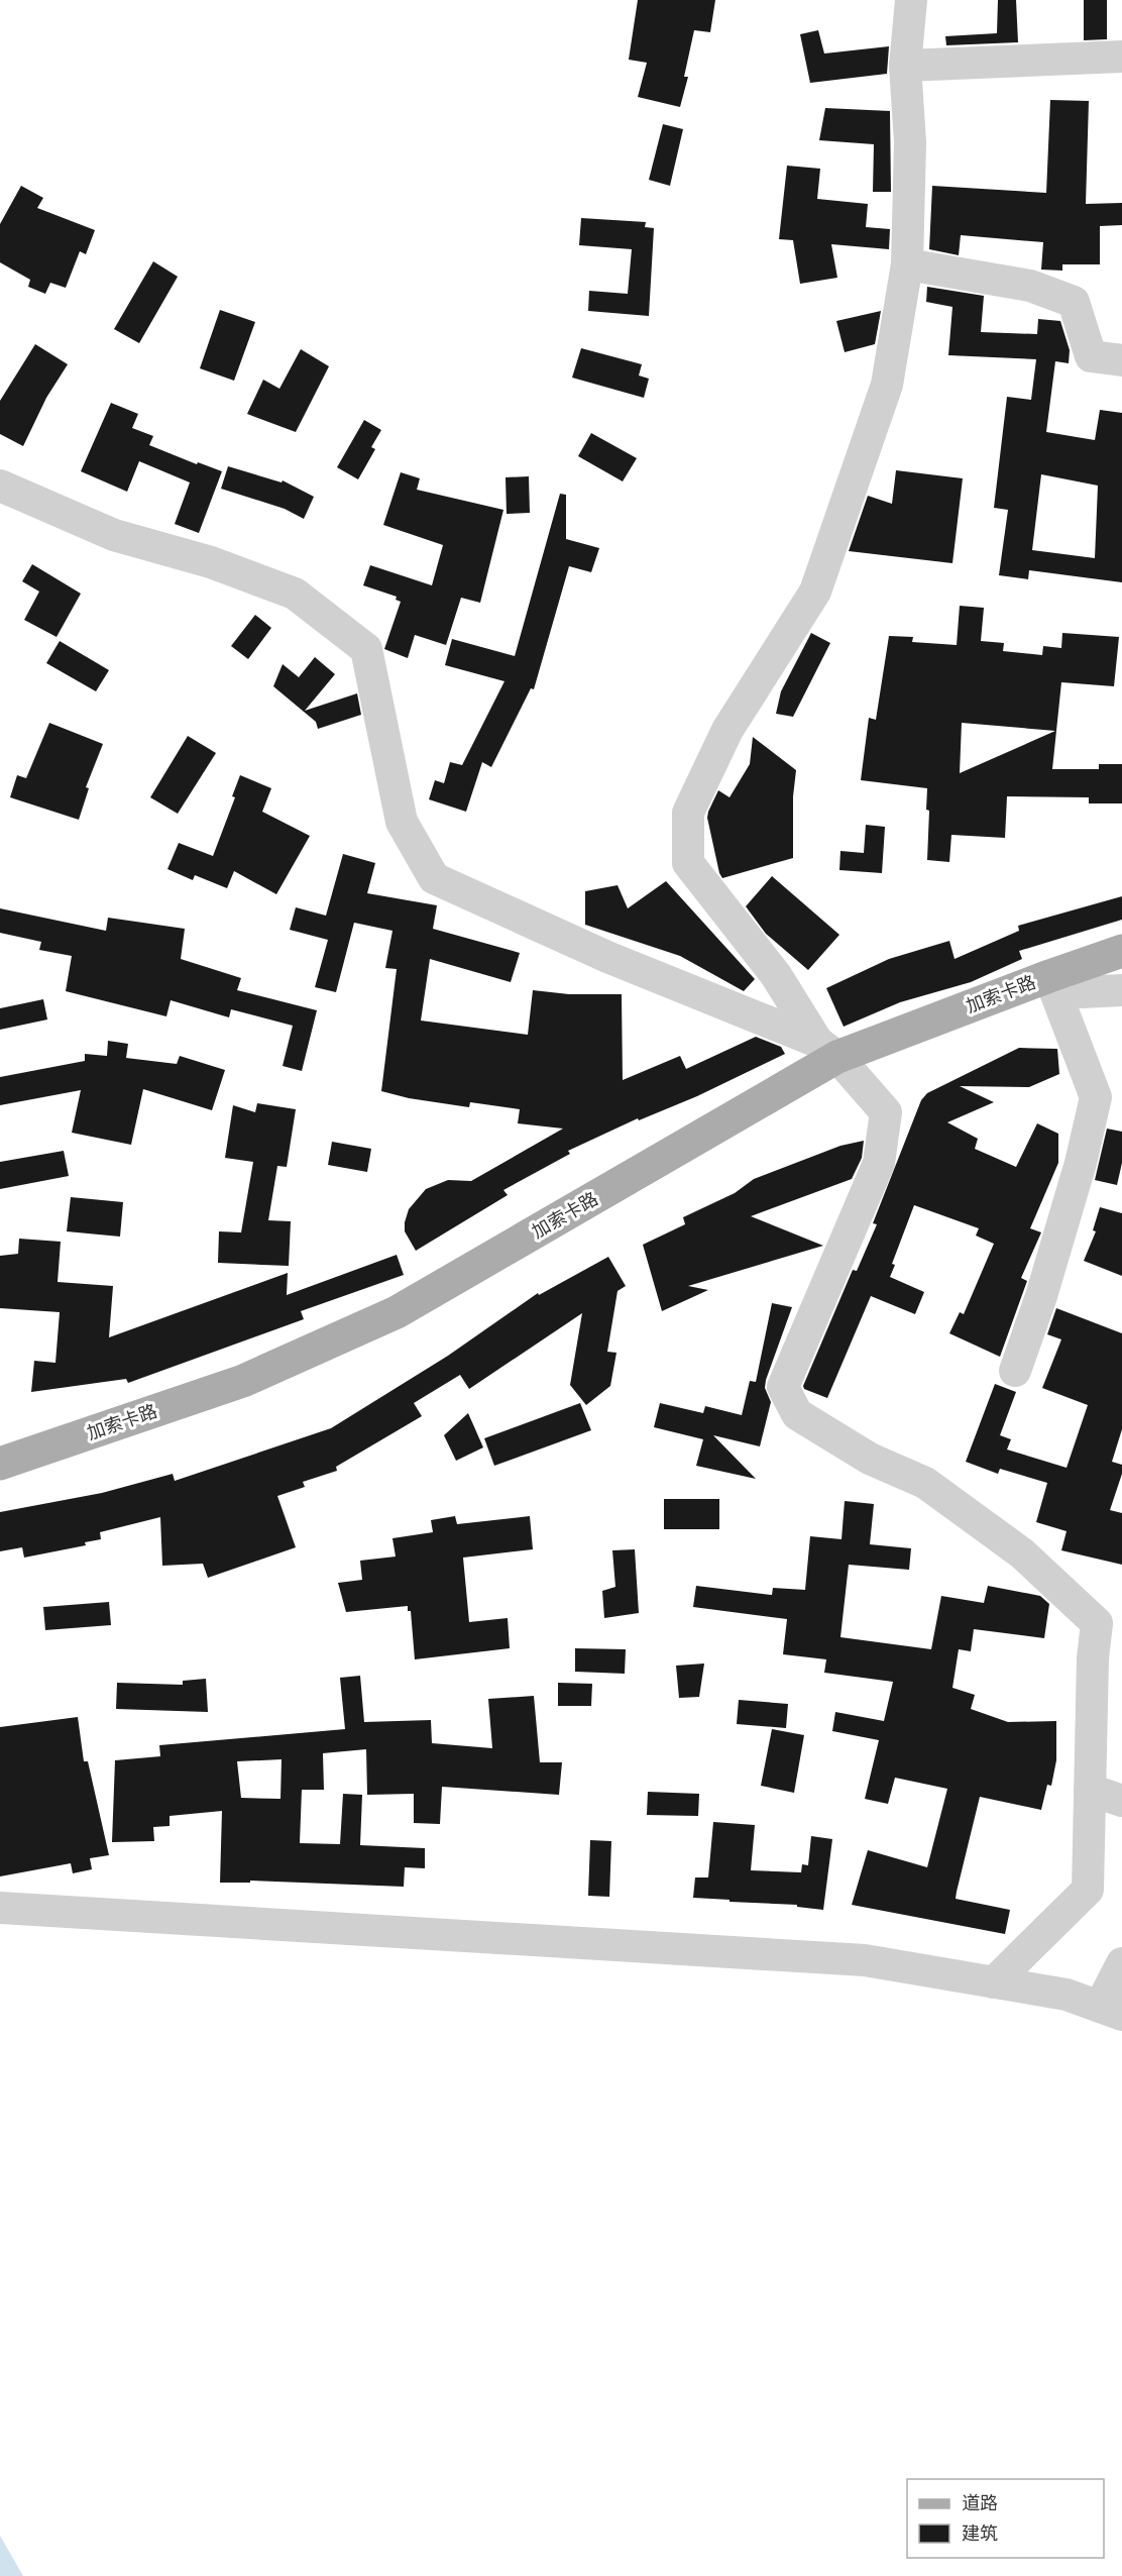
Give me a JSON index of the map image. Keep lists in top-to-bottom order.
{
  "streets": {
    "main road": ["加索卡路"]
  },
  "legend": ["道路", "建筑"]
}
